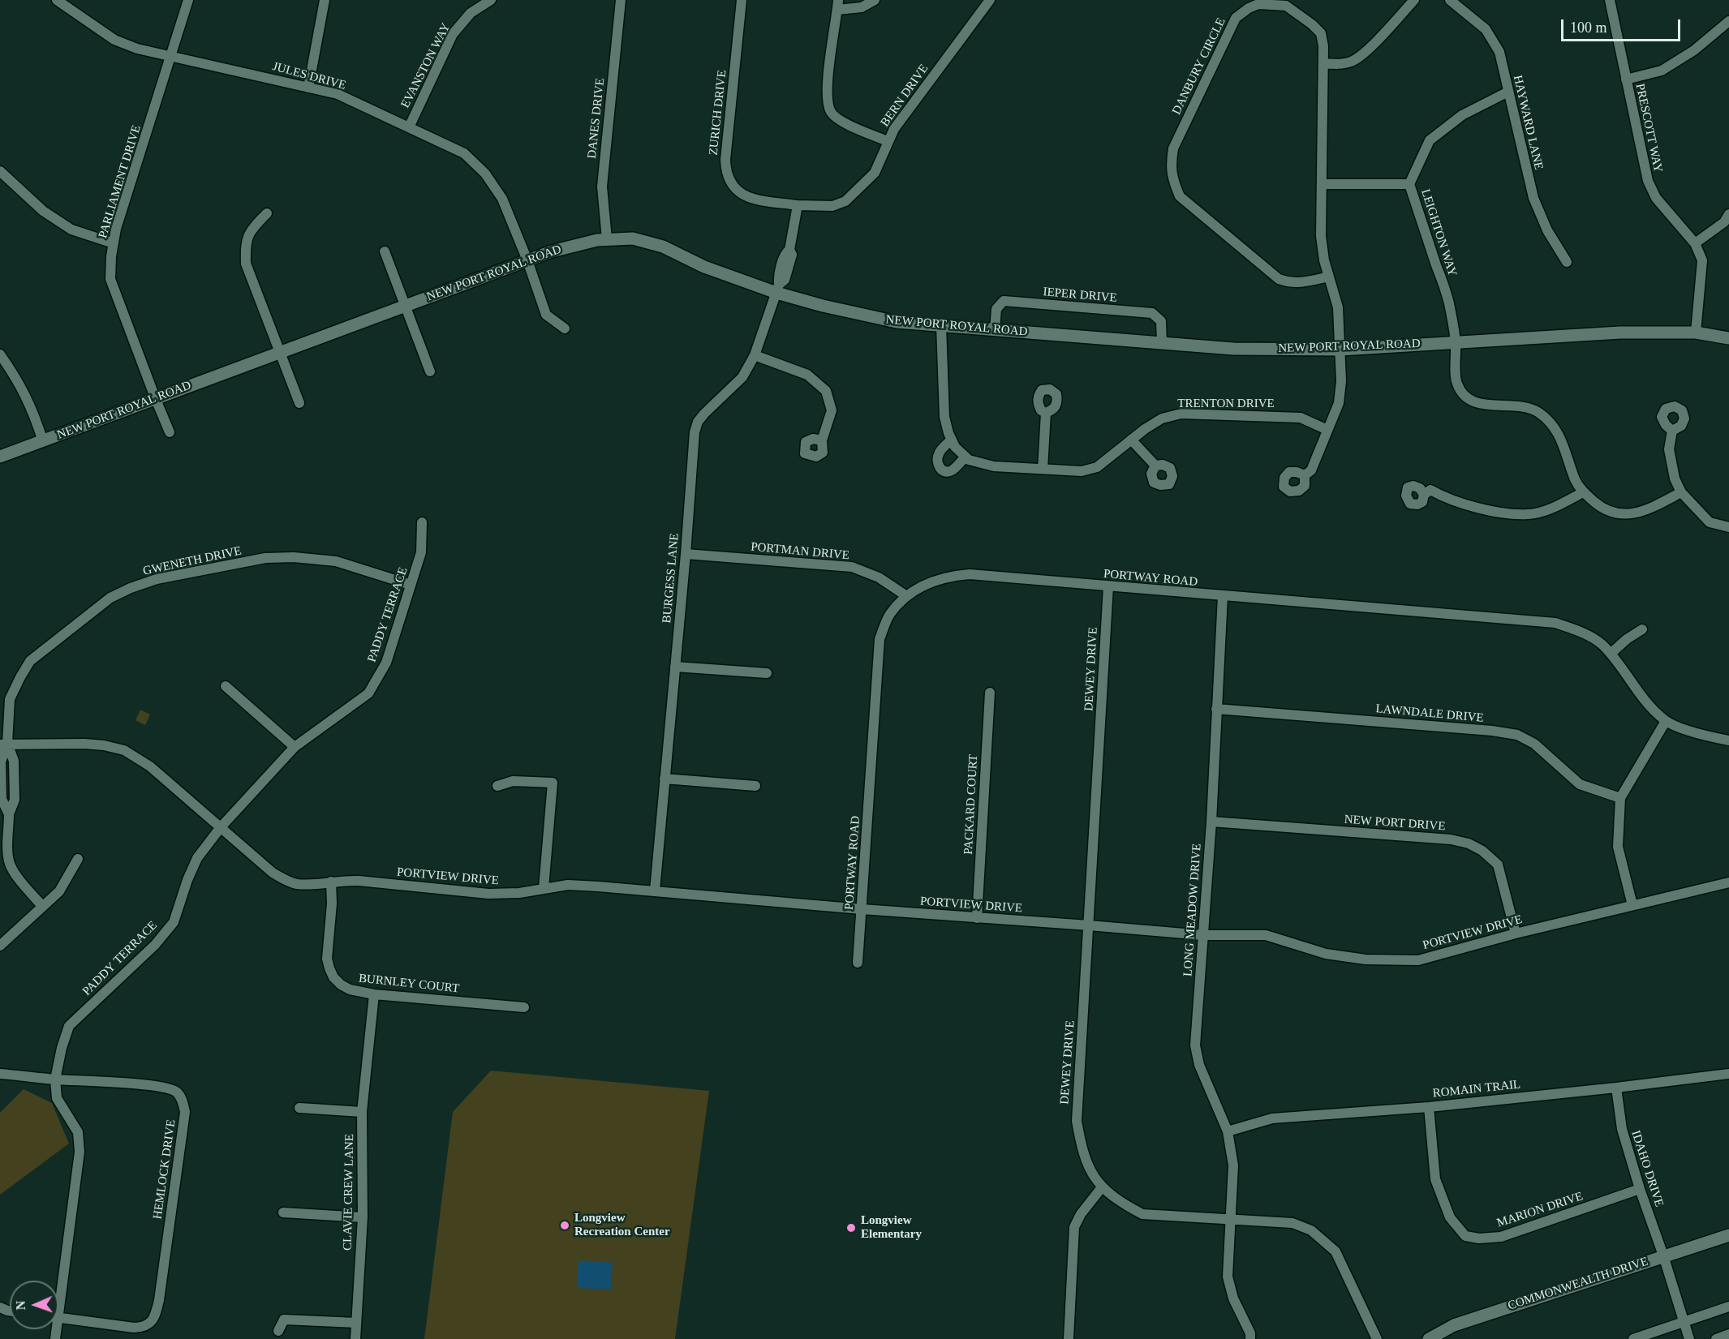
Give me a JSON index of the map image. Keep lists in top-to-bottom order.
{
  "streets": {
    "street": [
      "EVANSTON WAY",
      "DANBURY CIRCLE",
      "JULES DRIVE",
      "BERN DRIVE",
      "ZURICH DRIVE",
      "DANES DRIVE",
      "HAYWARD LANE",
      "PRESCOTT WAY",
      "PARLIAMENT DRIVE",
      "LEIGHTON WAY",
      "NEW PORT ROYAL ROAD",
      "IEPER DRIVE",
      "TRENTON DRIVE",
      "PORTMAN DRIVE",
      "GWENETH DRIVE",
      "BURGESS LANE",
      "PORTWAY ROAD",
      "PADDY TERRACE",
      "DEWEY DRIVE",
      "LAWNDALE DRIVE",
      "PACKARD COURT",
      "NEW PORT DRIVE",
      "PORTVIEW DRIVE",
      "LONG MEADOW DRIVE",
      "BURNLEY COURT",
      "ROMAIN TRAIL",
      "IDAHO DRIVE",
      "HEMLOCK DRIVE",
      "CLAVIE CREW LANE",
      "MARION DRIVE",
      "COMMONWEALTH DRIVE"
    ]
  },
  "crossings": [
    ["EVANSTON WAY", "JULES DRIVE"],
    ["DANBURY CIRCLE", "NEW PORT ROYAL ROAD"],
    ["DANBURY CIRCLE", "TRENTON DRIVE"],
    ["JULES DRIVE", "PARLIAMENT DRIVE"],
    ["JULES DRIVE", "NEW PORT ROYAL ROAD"],
    ["BERN DRIVE", "ZURICH DRIVE"],
    ["DANES DRIVE", "NEW PORT ROYAL ROAD"],
    ["HAYWARD LANE", "LEIGHTON WAY"],
    ["PRESCOTT WAY", "NEW PORT ROYAL ROAD"],
    ["PARLIAMENT DRIVE", "NEW PORT ROYAL ROAD"],
    ["LEIGHTON WAY", "NEW PORT ROYAL ROAD"],
    ["NEW PORT ROYAL ROAD", "IEPER DRIVE"],
    ["NEW PORT ROYAL ROAD", "BURGESS LANE"],
    ["PORTMAN DRIVE", "BURGESS LANE"],
    ["PORTMAN DRIVE", "PORTWAY ROAD"],
    ["GWENETH DRIVE", "PADDY TERRACE"],
    ["GWENETH DRIVE", "PORTVIEW DRIVE"],
    ["BURGESS LANE", "PORTVIEW DRIVE"],
    ["PORTWAY ROAD", "DEWEY DRIVE"],
    ["PORTWAY ROAD", "PORTVIEW DRIVE"],
    ["PORTWAY ROAD", "LONG MEADOW DRIVE"],
    ["PADDY TERRACE", "PORTVIEW DRIVE"],
    ["PADDY TERRACE", "HEMLOCK DRIVE"],
    ["DEWEY DRIVE", "PORTVIEW DRIVE"],
    ["DEWEY DRIVE", "LONG MEADOW DRIVE"],
    ["LAWNDALE DRIVE", "LONG MEADOW DRIVE"],
    ["PACKARD COURT", "PORTVIEW DRIVE"],
    ["NEW PORT DRIVE", "PORTVIEW DRIVE"],
    ["NEW PORT DRIVE", "LONG MEADOW DRIVE"],
    ["PORTVIEW DRIVE", "LONG MEADOW DRIVE"],
    ["PORTVIEW DRIVE", "BURNLEY COURT"],
    ["LONG MEADOW DRIVE", "ROMAIN TRAIL"],
    ["BURNLEY COURT", "CLAVIE CREW LANE"],
    ["ROMAIN TRAIL", "IDAHO DRIVE"],
    ["ROMAIN TRAIL", "MARION DRIVE"],
    ["IDAHO DRIVE", "MARION DRIVE"],
    ["IDAHO DRIVE", "COMMONWEALTH DRIVE"]
  ],
  "places": ["Longview Recreation Center", "Longview Elementary"],
  "scale_bar": "100 m",
  "north": "left"
}
